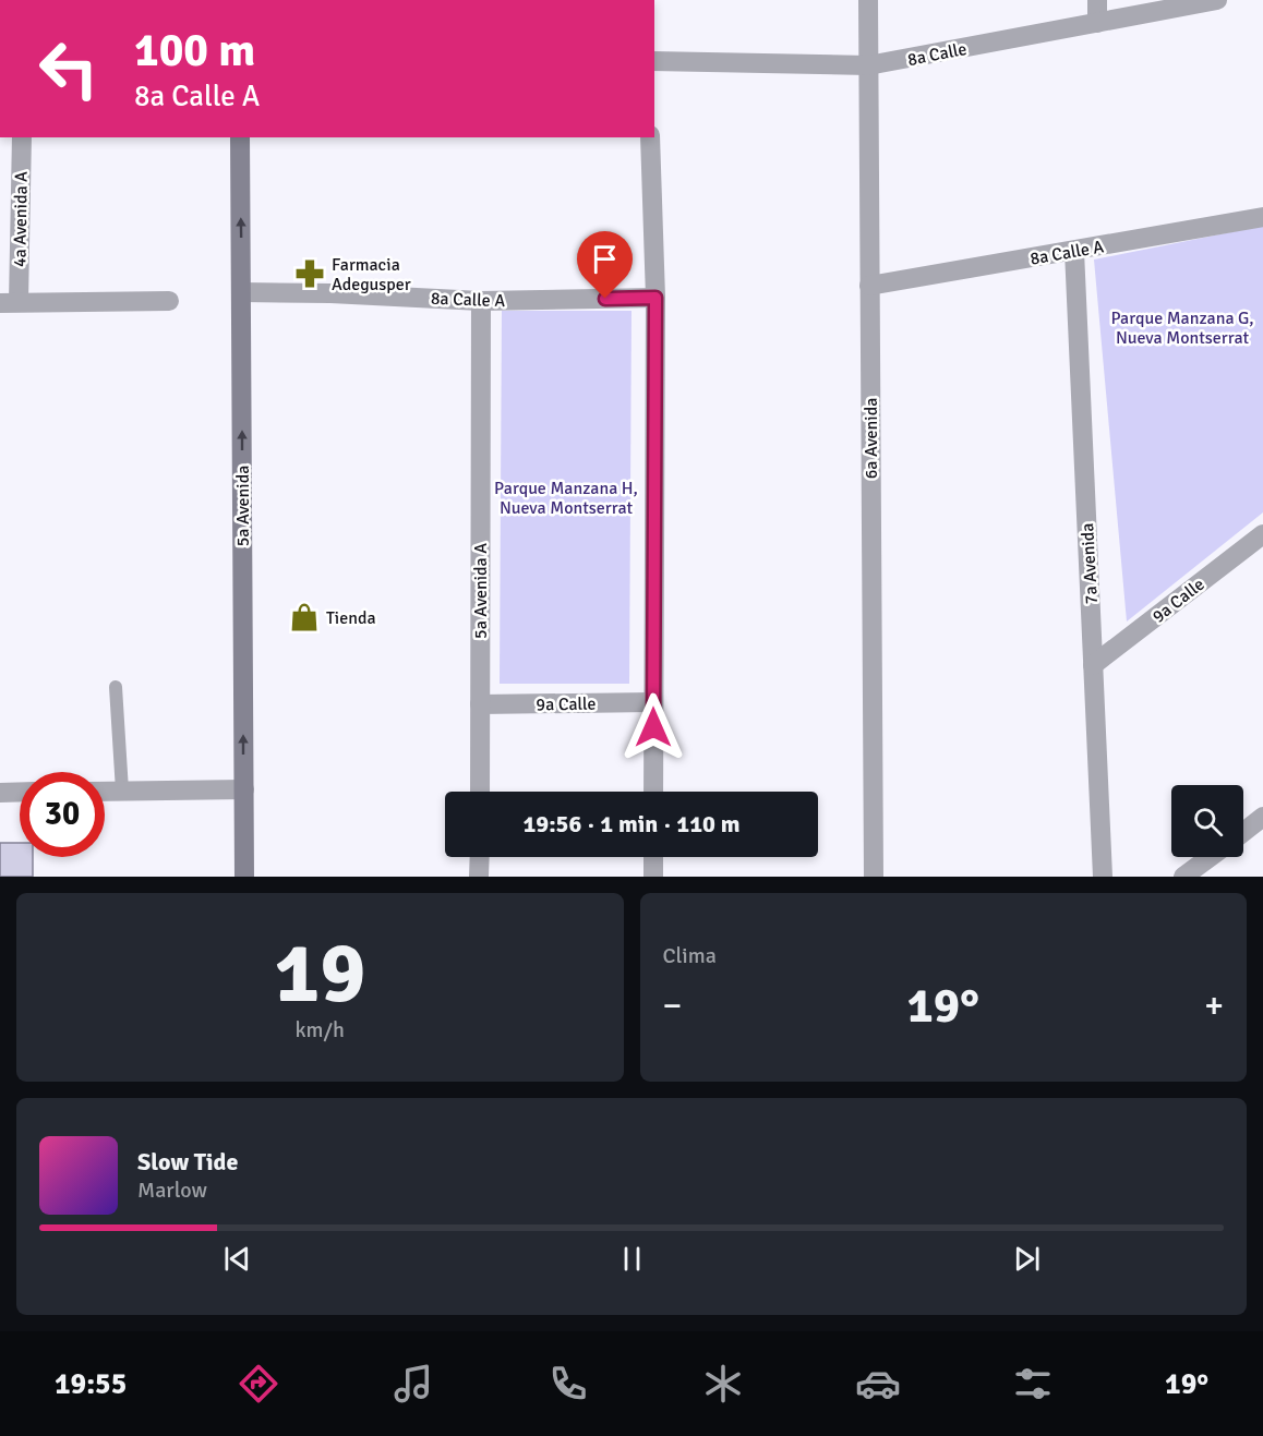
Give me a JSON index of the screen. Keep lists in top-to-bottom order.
{
  "streets": {
    "main road": ["5a Avenida"],
    "street": [
      "8a Calle",
      "4a Avenida A",
      "8a Calle A",
      "6a Avenida",
      "7a Avenida",
      "5a Avenida A",
      "9a Calle"
    ]
  },
  "crossings": [
    ["8a Calle", "6a Avenida"],
    ["8a Calle A", "6a Avenida"],
    ["8a Calle A", "5a Avenida"],
    ["8a Calle A", "7a Avenida"],
    ["8a Calle A", "5a Avenida A"],
    ["7a Avenida", "9a Calle"],
    ["5a Avenida A", "9a Calle"]
  ],
  "one_way": ["5a Avenida"],
  "parks": ["Parque Manzana G, Nueva Montserrat", "Parque Manzana H, Nueva Montserrat"],
  "places": {
    "pharmacy": ["Farmacia Adegusper"],
    "shop": ["Tienda"]
  },
  "page": {
    "turn": ["100 m", "8a Calle A"],
    "limit": "30",
    "trip": "19:56 · 1 min · 110 m",
    "tile": [
      ["19", "km/h"],
      "Clima"
    ],
    "heat": ["−", "19°", "+"],
    "song": ["Slow Tide", "Marlow"],
    "tabs": ["19:55", "19°"]
  }
}
